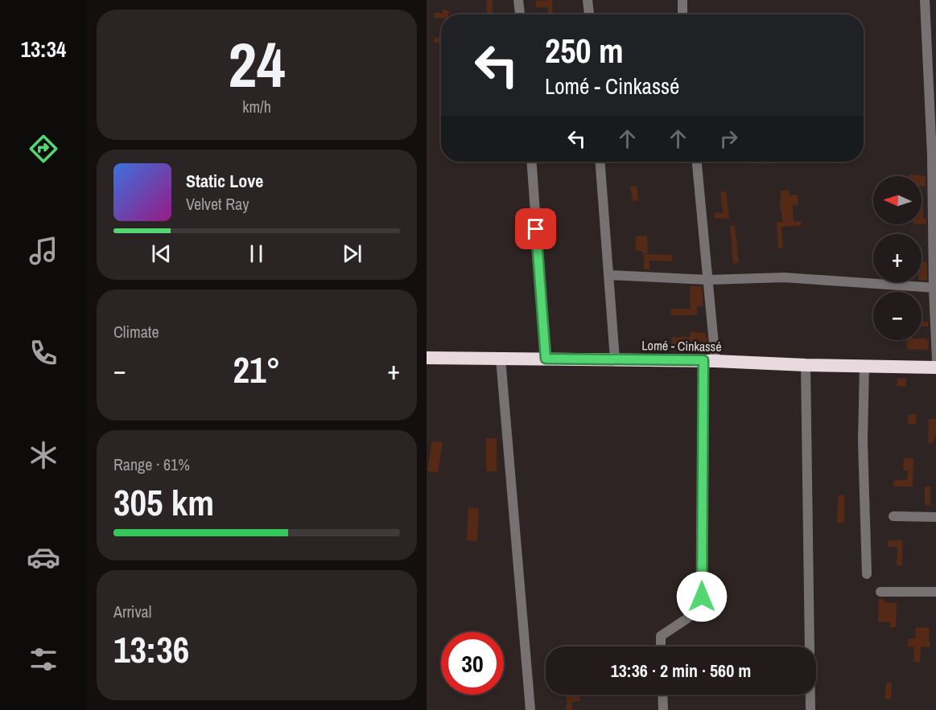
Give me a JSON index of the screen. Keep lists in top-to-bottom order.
{
  "streets": {
    "highway": ["Lomé - Cinkassé"]
  },
  "north": "left",
  "page": {
    "tabs": "13:34",
    "tile": [
      ["24", "km/h"],
      "Climate",
      ["Range · 61%", "305 km"],
      ["Arrival", "13:36"]
    ],
    "turn": ["250 m", "Lomé - Cinkassé"],
    "song": ["Static Love", "Velvet Ray"],
    "map_buttons": ["+", "−"],
    "heat": ["−", "21°", "+"],
    "limit": "30",
    "trip": "13:36 · 2 min · 560 m"
  }
}
